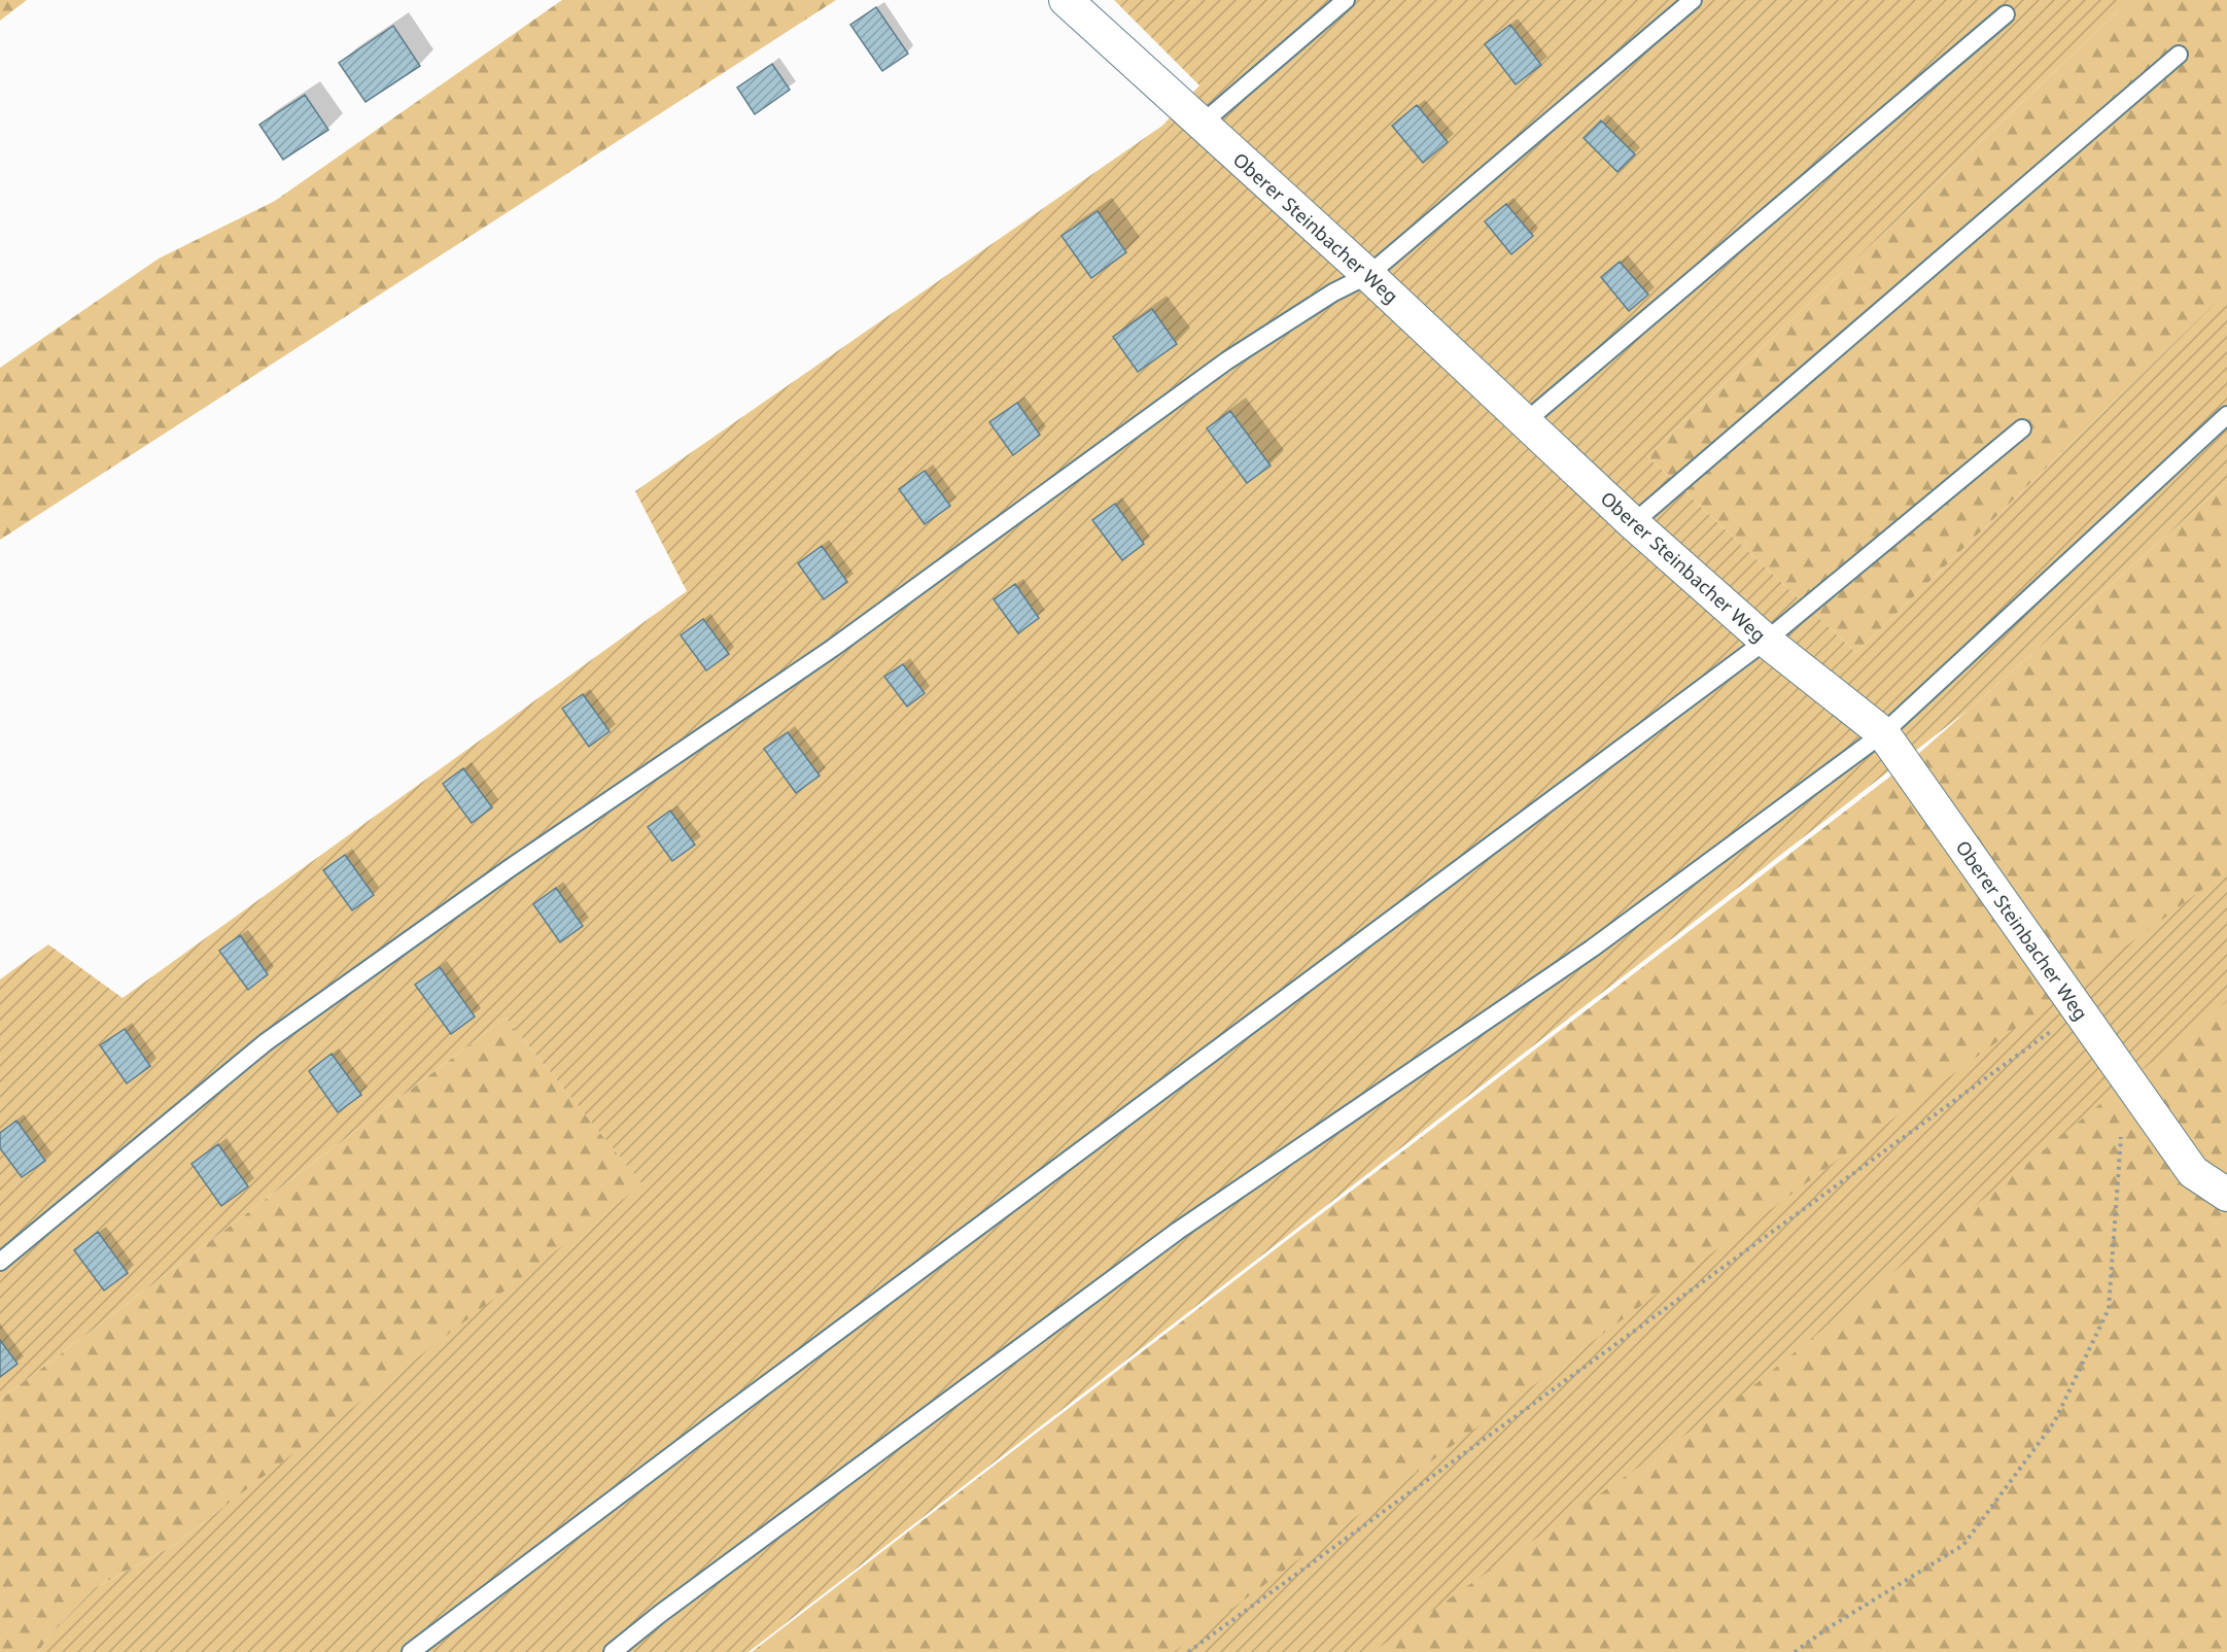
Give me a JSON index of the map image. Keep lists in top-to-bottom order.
{
  "streets": {
    "street": ["Oberer Steinbacher Weg"]
  }
}
